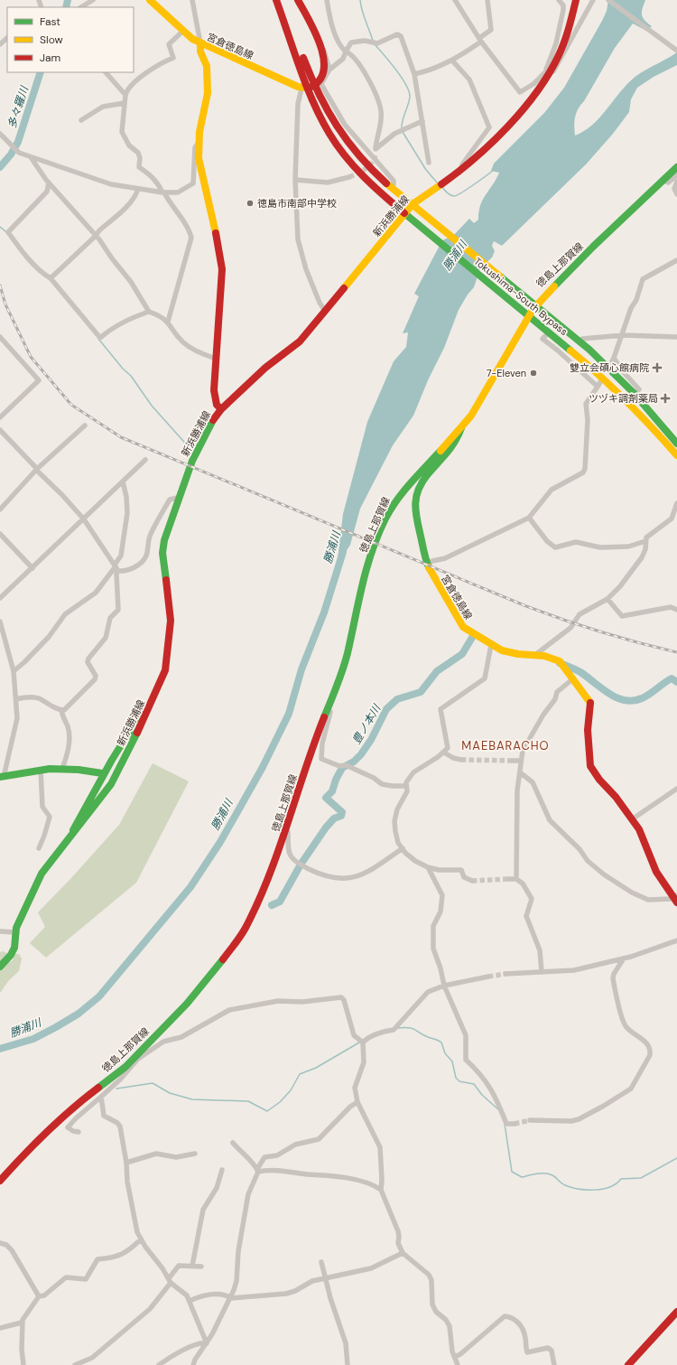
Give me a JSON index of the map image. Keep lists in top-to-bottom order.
{
  "streets": {
    "main road": [
      "宮倉徳島線",
      "新浜勝浦線",
      "徳島上那賀線",
      "Tokushima-South Bypass"
    ]
  },
  "crossings": [
    ["宮倉徳島線", "徳島上那賀線"],
    ["宮倉徳島線", "Tokushima-South Bypass"],
    ["新浜勝浦線", "Tokushima-South Bypass"],
    ["徳島上那賀線", "Tokushima-South Bypass"]
  ],
  "districts": ["MAEBARACHO"],
  "water": ["多々羅川", "勝浦川", "豊ノ本川"],
  "places": {
    "other": ["徳島市南部中学校", "7-Eleven"],
    "health": ["雙立会碩心館病院", "ツヅキ調剤薬局"]
  },
  "legend": ["Fast", "Slow", "Jam"]
}
